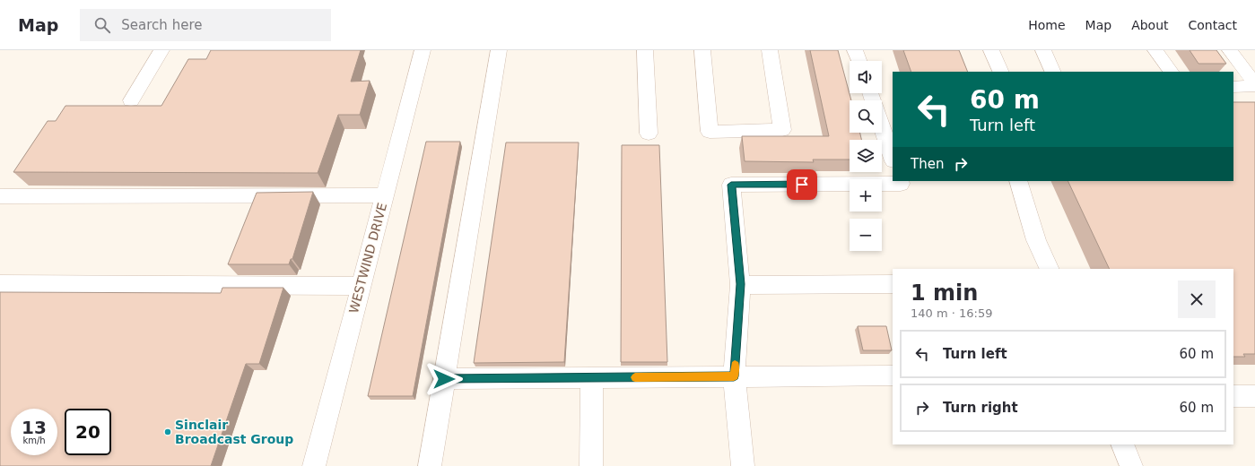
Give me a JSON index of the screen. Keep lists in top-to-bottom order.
{
  "streets": {
    "street": ["WESTWIND DRIVE"]
  },
  "places": ["Sinclair Broadcast Group"],
  "page": {
    "header": "Map",
    "search": "Search here",
    "nav": [
      "Home",
      "Map",
      "About",
      "Contact"
    ],
    "map_buttons": ["+", "−"],
    "turn": ["60 m", "Turn left"],
    "then": "Then",
    "heading": ["1 min", "140 m · 16:59"],
    "list": [
      {
        "name": "Turn left",
        "value": "60 m"
      },
      {
        "name": "Turn right",
        "value": "60 m"
      }
    ],
    "speed": "13 km/h",
    "limit": "20"
  }
}
